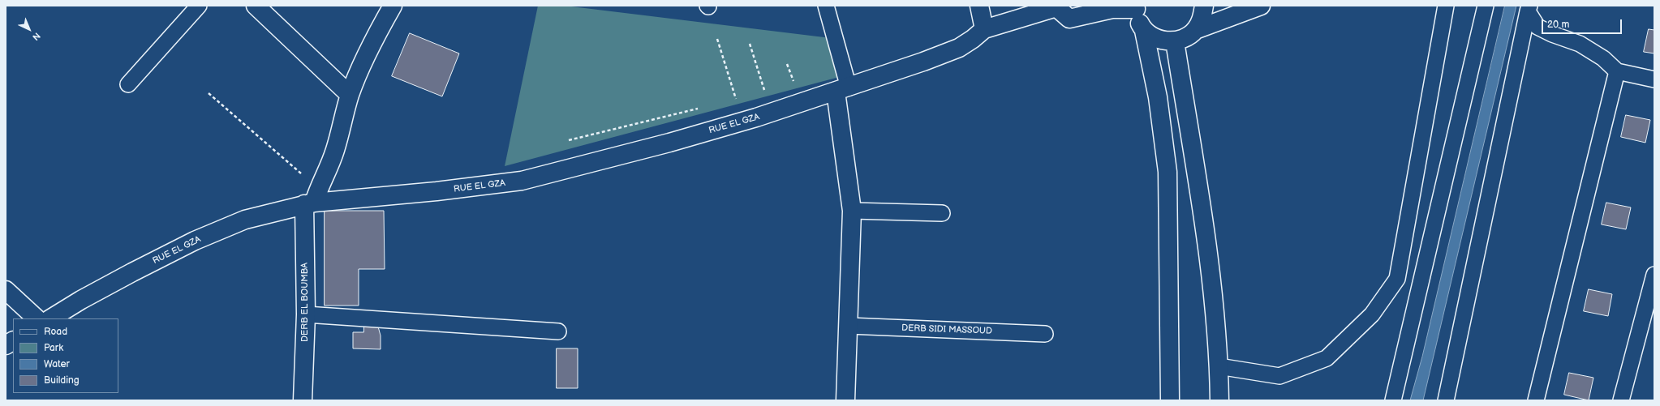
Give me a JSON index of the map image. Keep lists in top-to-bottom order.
{
  "streets": {
    "street": ["RUE EL GZA", "DERB EL BOUMBA"],
    "lane": ["DERB SIDI MASSOUD"]
  },
  "crossings": [
    ["RUE EL GZA", "DERB EL BOUMBA"]
  ],
  "legend": [
    "Road",
    "Park",
    "Water",
    "Building"
  ],
  "scale_bar": "20 m",
  "north": "bottom right"
}
